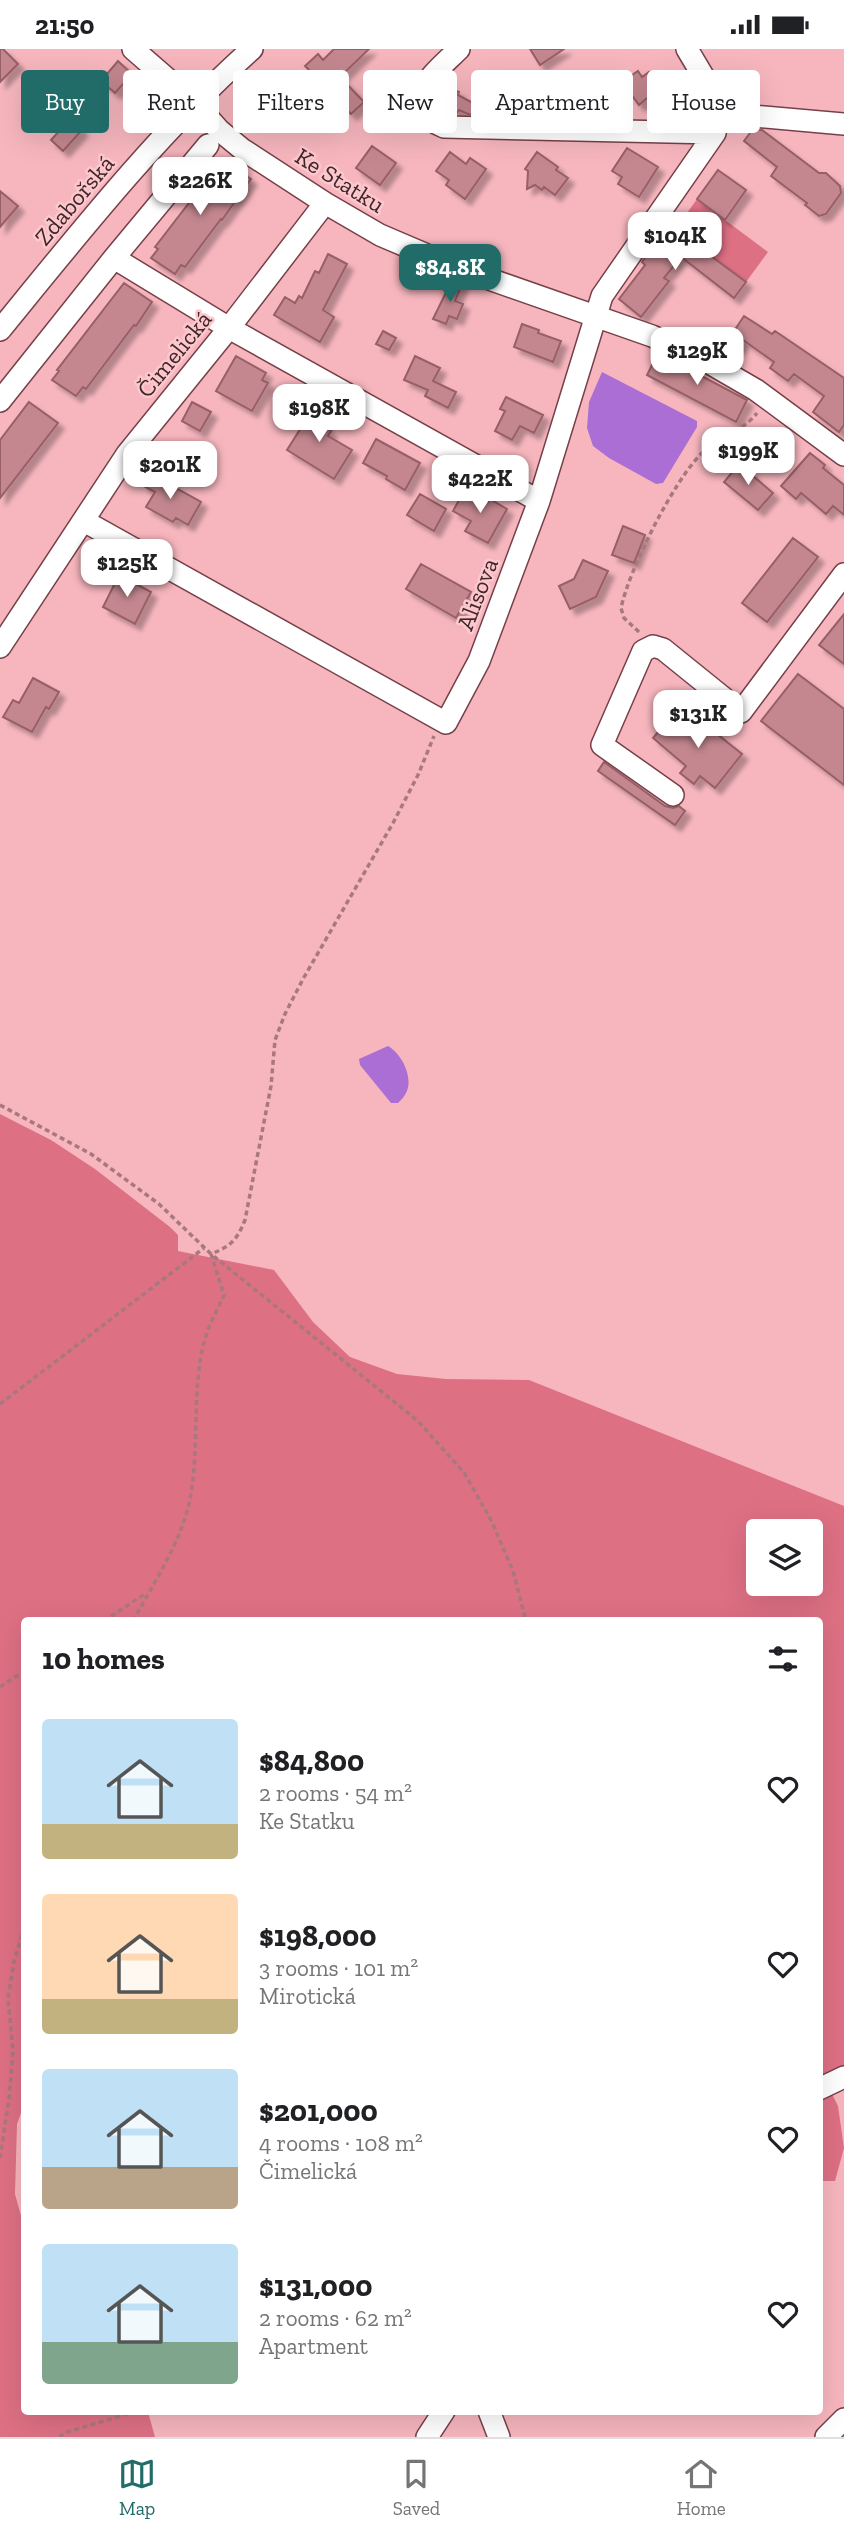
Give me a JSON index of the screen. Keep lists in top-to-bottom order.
{
  "streets": {
    "street": [
      "Ke Statku",
      "Zdabořská",
      "Čimelická",
      "Alisova"
    ]
  },
  "crossings": [
    ["Ke Statku", "Čimelická"],
    ["Ke Statku", "Alisova"]
  ],
  "page": {
    "status": "21:50",
    "chip": [
      "Buy",
      "Rent",
      "Filters",
      "New",
      "Apartment",
      "House"
    ],
    "price": [
      "$226K",
      "$104K",
      "$84.8K",
      "$129K",
      "$198K",
      "$199K",
      "$201K",
      "$422K",
      "$125K",
      "$131K"
    ],
    "heading": "10 homes",
    "list": [
      {
        "name": "$84,800",
        "note": "2 rooms · 54 m² · Ke Statku"
      },
      {
        "name": "$198,000",
        "note": "3 rooms · 101 m² · Mirotická"
      },
      {
        "name": "$201,000",
        "note": "4 rooms · 108 m² · Čimelická"
      },
      {
        "name": "$131,000",
        "note": "2 rooms · 62 m² · Apartment"
      }
    ],
    "tabs": ["Map", "Saved", "Home"]
  }
}
